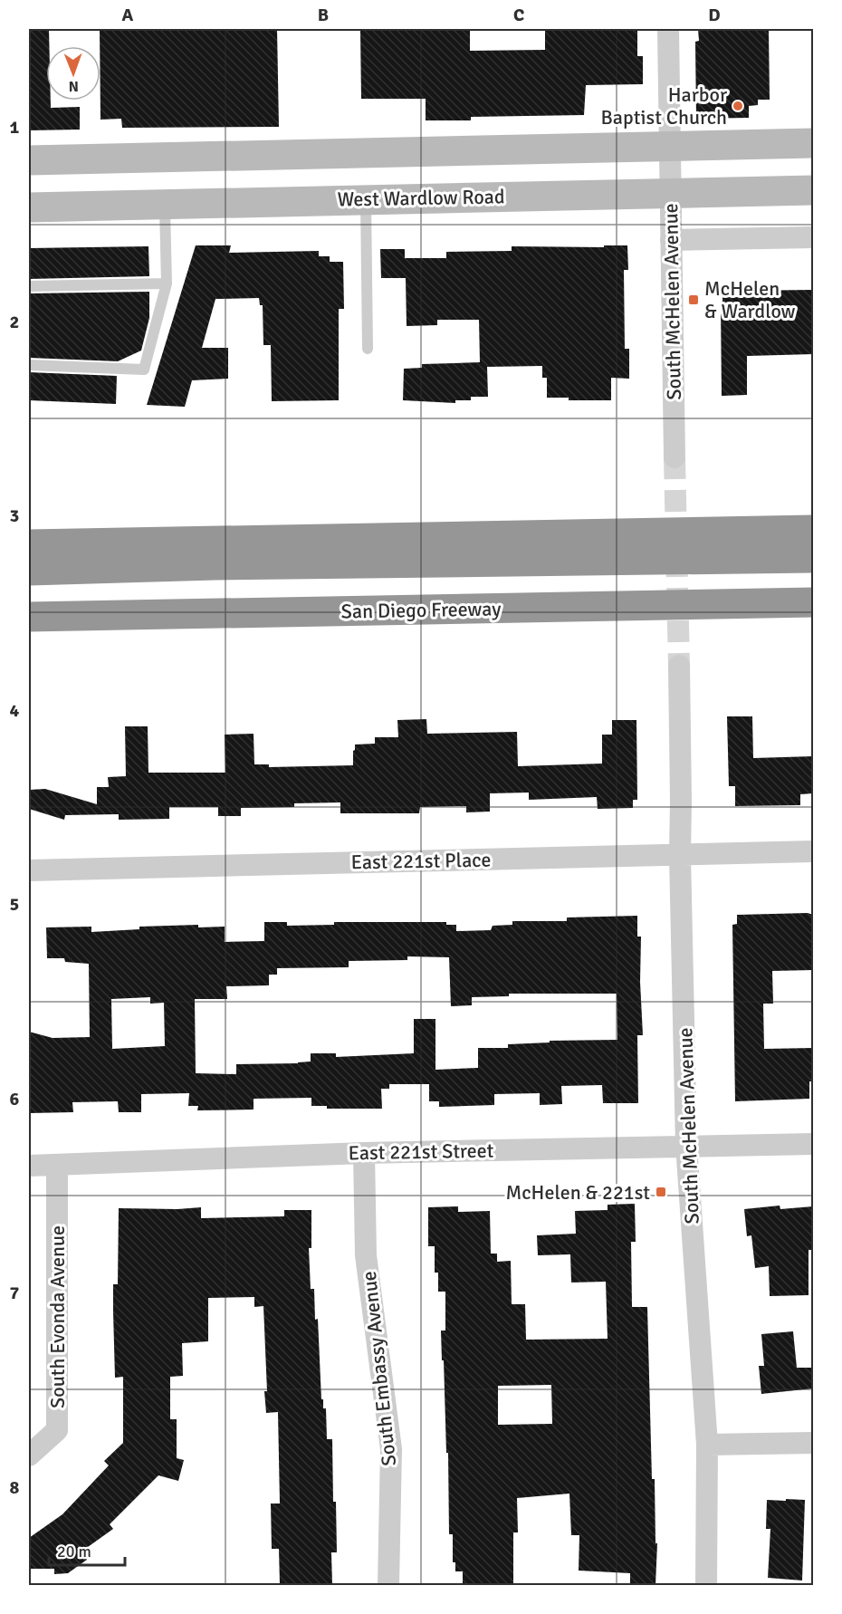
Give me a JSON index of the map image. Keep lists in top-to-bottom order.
{
  "streets": {
    "highway": ["San Diego Freeway"],
    "main road": ["West Wardlow Road"],
    "street": [
      "South McHelen Avenue",
      "East 221st Place",
      "East 221st Street",
      "South Evonda Avenue",
      "South Embassy Avenue"
    ]
  },
  "crossings": [
    ["West Wardlow Road", "South McHelen Avenue"],
    ["South McHelen Avenue", "East 221st Place"],
    ["South McHelen Avenue", "East 221st Street"],
    ["East 221st Street", "South Evonda Avenue"],
    ["East 221st Street", "South Embassy Avenue"]
  ],
  "places": {
    "other": ["Harbor Baptist Church"],
    "transit": ["McHelen & Wardlow", "McHelen & 221st"]
  },
  "scale_bar": "20 m",
  "north": "bottom",
  "grid": {
    "columns": [
      "A",
      "B",
      "C",
      "D"
    ],
    "rows": [
      "1",
      "2",
      "3",
      "4",
      "5",
      "6",
      "7",
      "8"
    ]
  }
}
